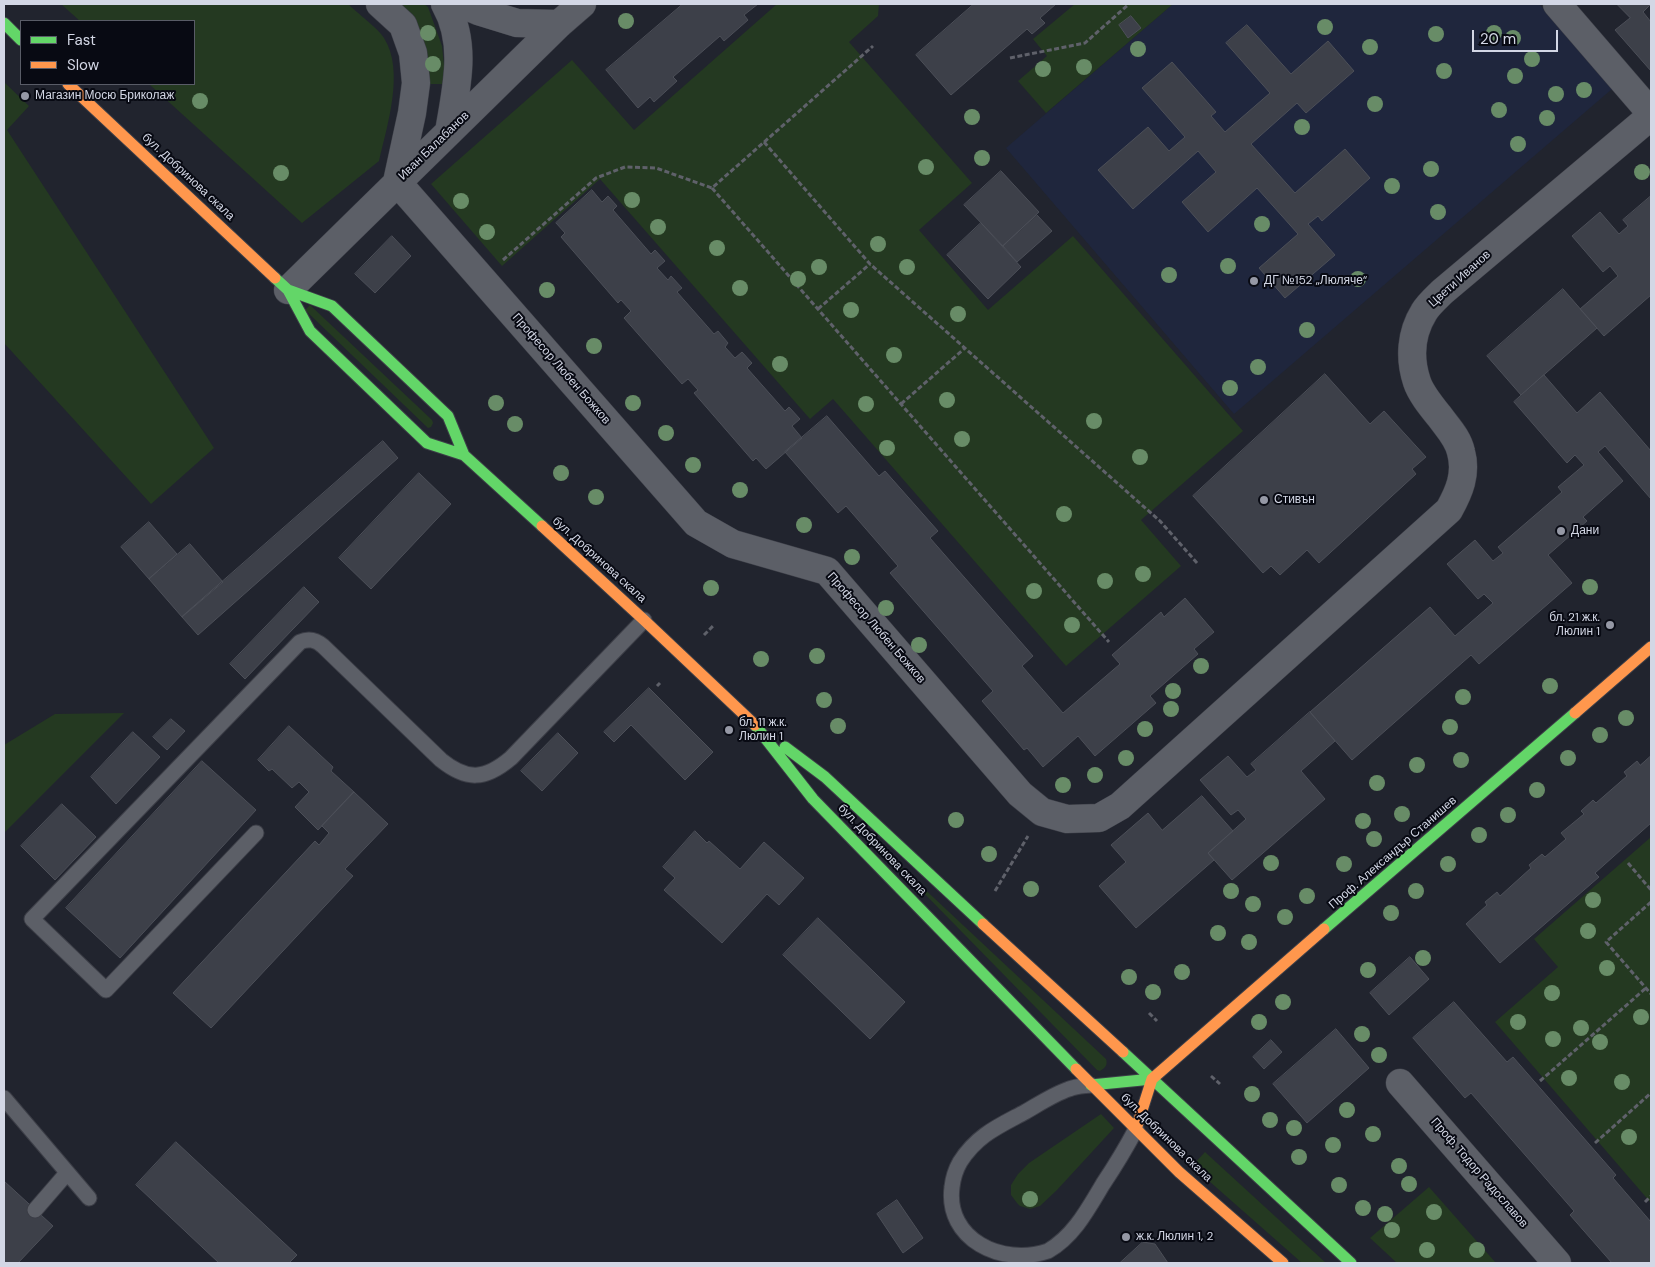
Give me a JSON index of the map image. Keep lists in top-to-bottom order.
{
  "streets": {
    "main road": ["бул. Добринова скала", "Проф. Александър Станишев"],
    "street": [
      "Иван Балабанов",
      "Цвети Иванов",
      "Професор Любен Божков",
      "Проф. Тодор Радославов"
    ]
  },
  "crossings": [
    ["Иван Балабанов", "бул. Добринова скала"],
    ["Иван Балабанов", "Професор Любен Божков"],
    ["Цвети Иванов", "Професор Любен Божков"]
  ],
  "places": [
    "Магазин Мосю Бриколаж",
    "ДГ №152 „Люляче“",
    "Стивън",
    "Дани",
    "бл. 21 ж.к. Люлин 1",
    "бл. 11 ж.к. Люлин 1",
    "ж.к. Люлин 1, 2"
  ],
  "legend": ["Fast", "Slow"],
  "scale_bar": "20 m"
}
